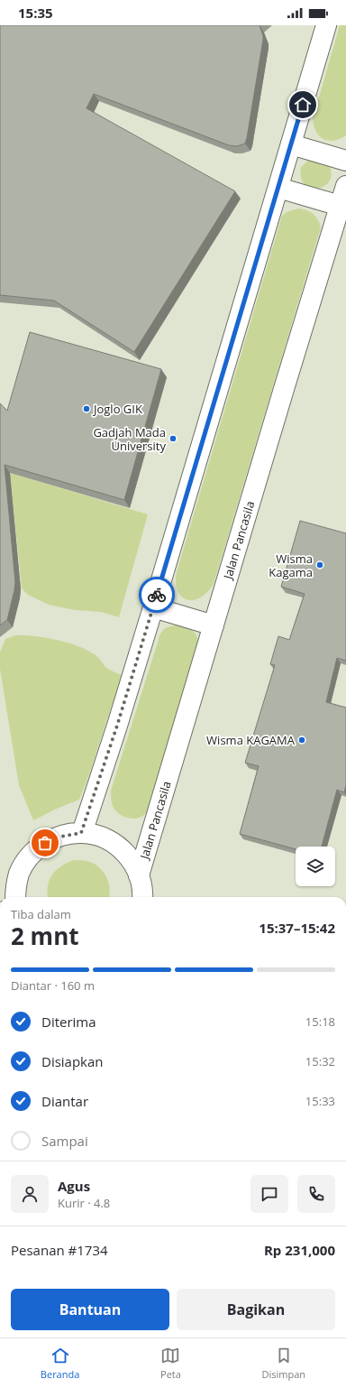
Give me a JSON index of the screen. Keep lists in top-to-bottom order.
{
  "streets": {
    "street": ["Jalan Pancasila"]
  },
  "places": [
    "Joglo GIK",
    "Gadjah Mada University",
    "Wisma Kagama",
    "Wisma KAGAMA"
  ],
  "page": {
    "status": "15:35",
    "heading": ["2 mnt", "Tiba dalam", "15:37–15:42"],
    "panel": [
      "Agus",
      "Kurir · 4.8",
      "Pesanan #1734",
      "Rp 231,000"
    ],
    "bar": "Diantar · 160 m",
    "list": [
      ["Diterima", "15:18"],
      ["Disiapkan", "15:32"],
      ["Diantar", "15:33"],
      "Sampai"
    ],
    "buttons": ["Bantuan", "Bagikan"],
    "tabs": ["Beranda", "Peta", "Disimpan"]
  }
}
